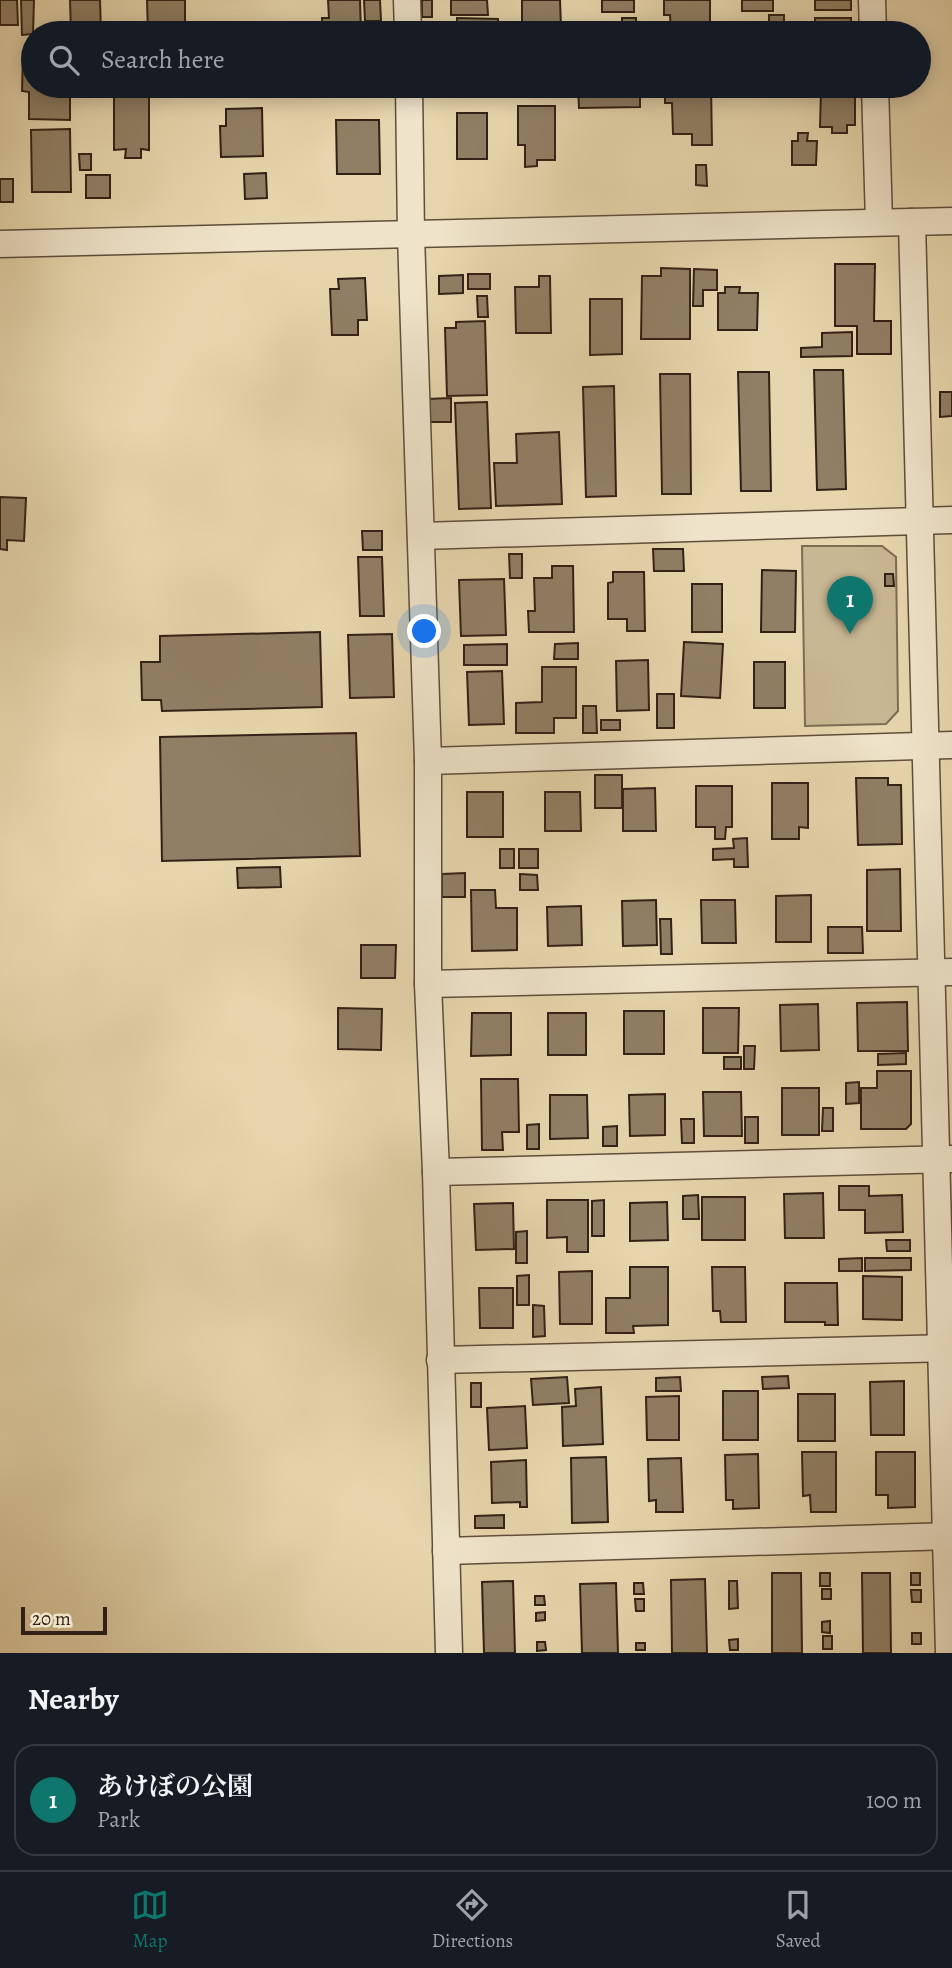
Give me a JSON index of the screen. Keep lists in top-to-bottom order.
{
  "scale_bar": "20 m",
  "page": {
    "search": "Search here",
    "pins": "1",
    "scale": "20 m",
    "heading": "Nearby",
    "list": [
      {
        "mark": "1",
        "name": "あけぼの公園",
        "note": "Park",
        "value": "100 m"
      }
    ],
    "nav": ["Map", "Directions", "Saved"]
  }
}
